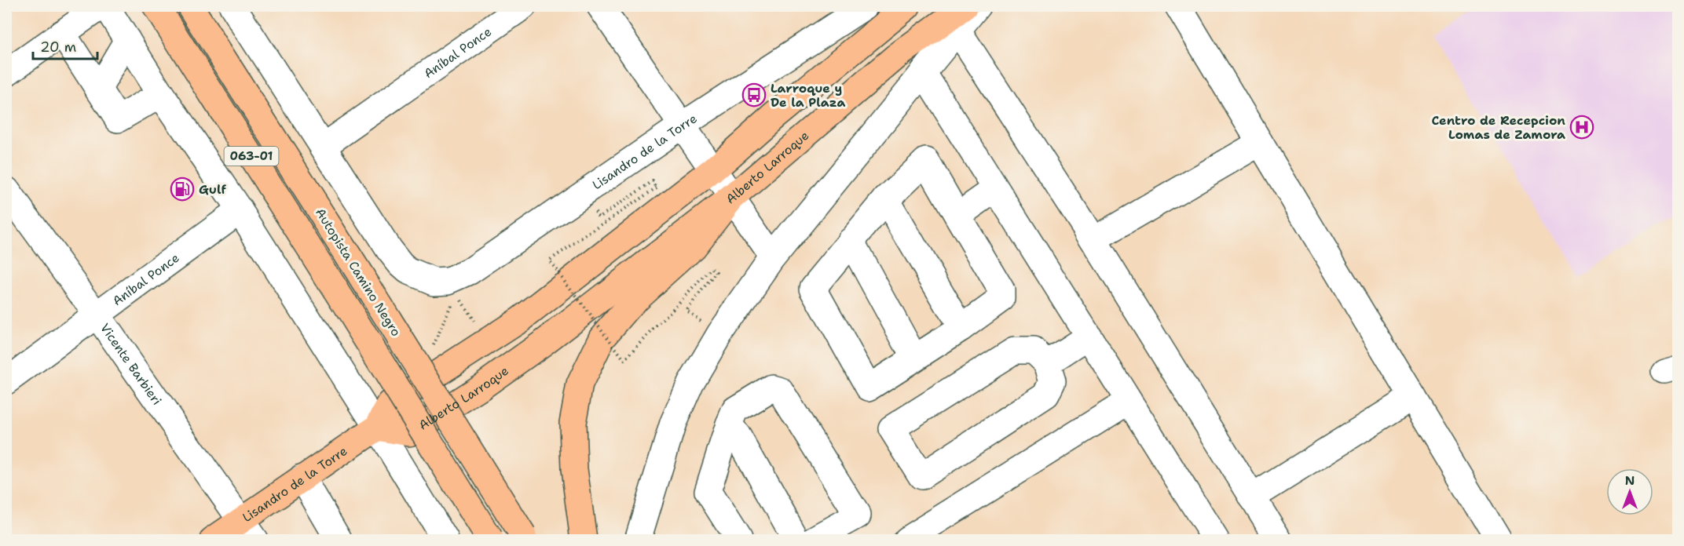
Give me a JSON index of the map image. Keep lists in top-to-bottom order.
{
  "streets": {
    "main road": [
      "Lisandro de la Torre",
      "063-01",
      "Alberto Larroque",
      "Autopista Camino Negro"
    ],
    "street": ["Aníbal Ponce", "Vicente Barbieri"]
  },
  "crossings": [
    ["Aníbal Ponce", "Vicente Barbieri"],
    ["Lisandro de la Torre", "Alberto Larroque"],
    ["Lisandro de la Torre", "Vicente Barbieri"]
  ],
  "places": {
    "bus stop": ["Larroque y De la Plaza"],
    "hospital": ["Centro de Recepcion Lomas de Zamora"],
    "fuel station": ["Gulf"]
  },
  "scale_bar": "20 m",
  "north": "top"
}
